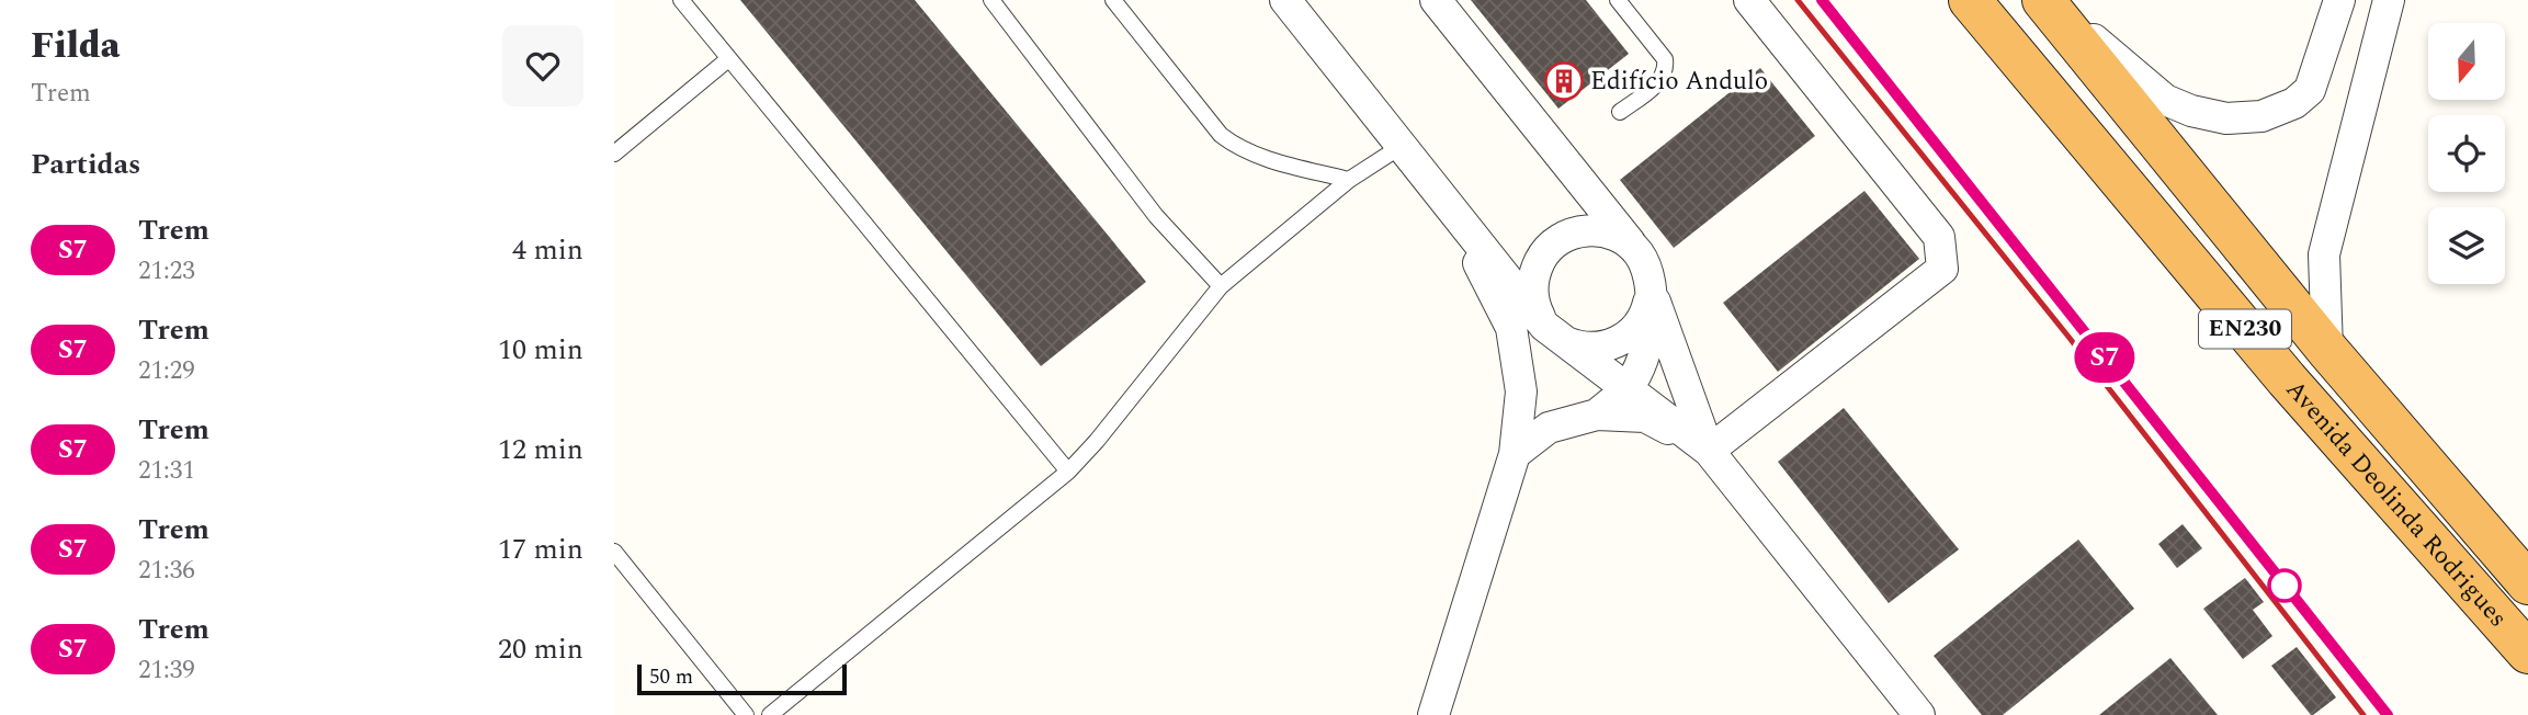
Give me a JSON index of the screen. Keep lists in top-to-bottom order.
{
  "streets": {
    "highway": ["EN230", "Avenida Deolinda Rodrigues"]
  },
  "places": {
    "building": ["Edifício Andulo"]
  },
  "scale_bar": "50 m",
  "north": "bottom",
  "page": {
    "heading": [
      ["Filda", "Trem"],
      "Partidas"
    ],
    "on_map": "S7",
    "list": [
      {
        "mark": "S7",
        "name": "Trem",
        "note": "21:23",
        "value": "4 min"
      },
      {
        "mark": "S7",
        "name": "Trem",
        "note": "21:29",
        "value": "10 min"
      },
      {
        "mark": "S7",
        "name": "Trem",
        "note": "21:31",
        "value": "12 min"
      },
      {
        "mark": "S7",
        "name": "Trem",
        "note": "21:36",
        "value": "17 min"
      },
      {
        "mark": "S7",
        "name": "Trem",
        "note": "21:39",
        "value": "20 min"
      }
    ],
    "scale": "50 m"
  }
}
